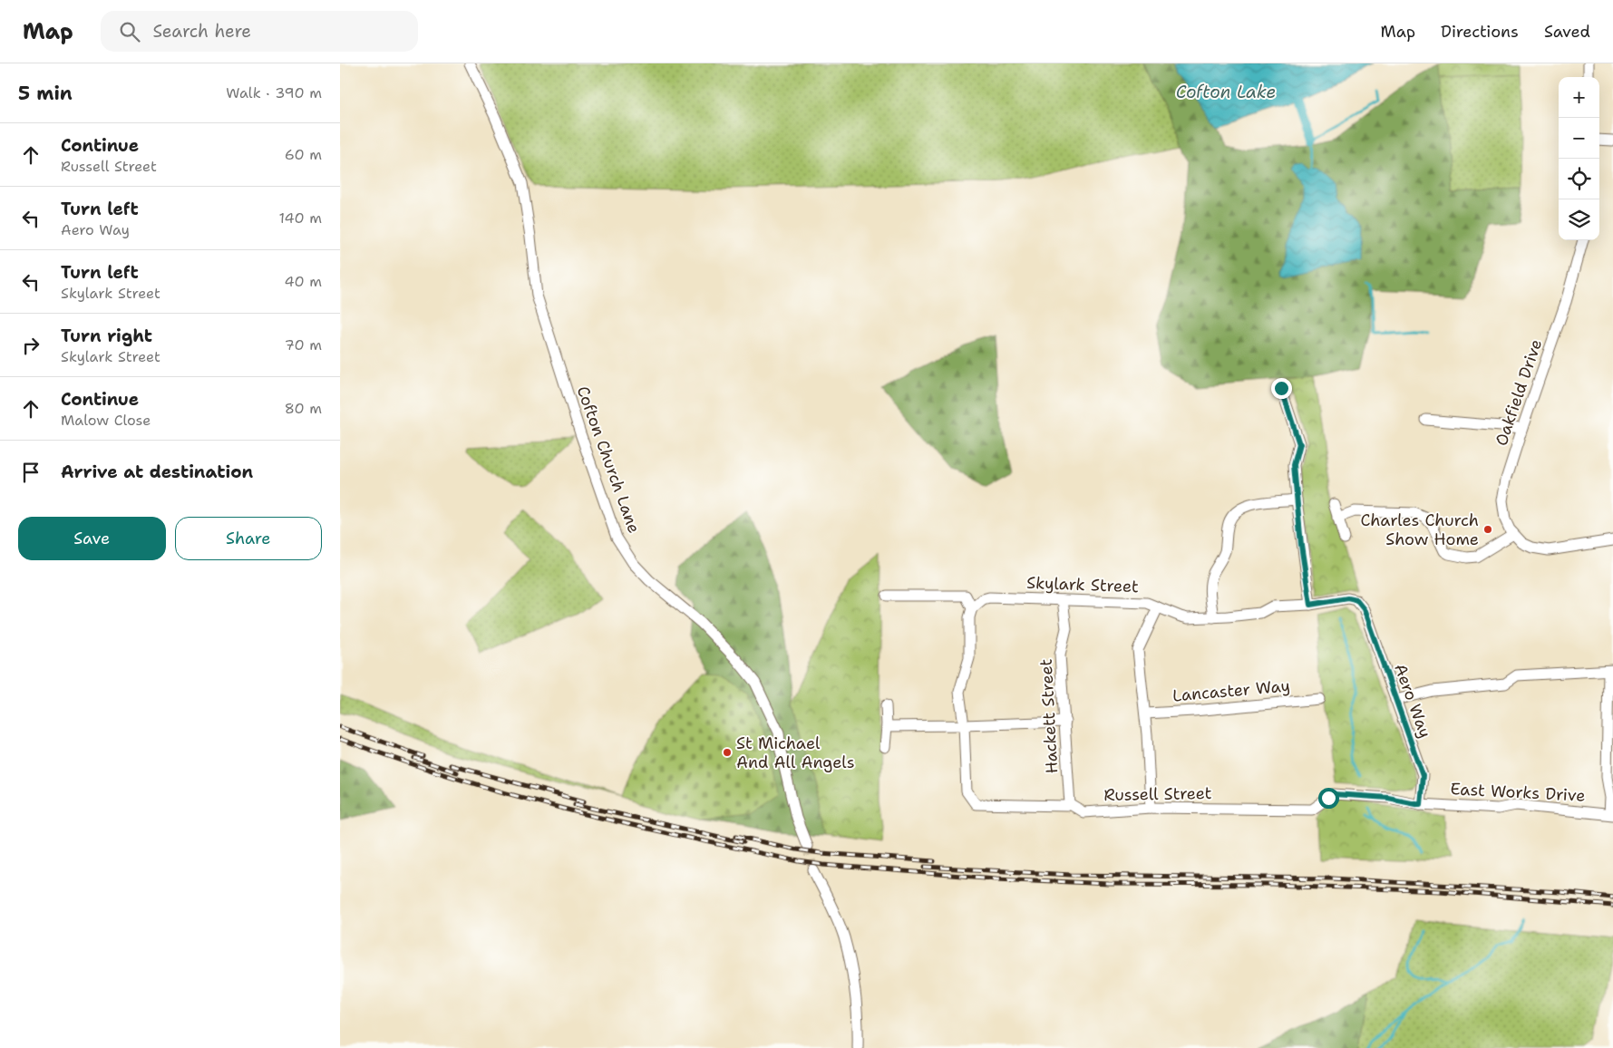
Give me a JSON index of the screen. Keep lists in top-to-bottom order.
{
  "streets": {
    "street": [
      "Oakfield Drive",
      "Cofton Church Lane",
      "Skylark Street",
      "Lancaster Way",
      "Aero Way",
      "Hackett Street",
      "East Works Drive",
      "Russell Street"
    ]
  },
  "crossings": [
    ["Skylark Street", "Aero Way"],
    ["Skylark Street", "Hackett Street"],
    ["Aero Way", "East Works Drive"],
    ["Aero Way", "Russell Street"],
    ["Hackett Street", "Russell Street"],
    ["East Works Drive", "Russell Street"]
  ],
  "water": ["Cofton Lake"],
  "places": ["Charles Church Show Home", "St Michael And All Angels"],
  "page": {
    "header": "Map",
    "search": "Search here",
    "nav": ["Map", "Directions", "Saved"],
    "heading": ["5 min", "Walk · 390 m"],
    "map_buttons": ["+", "−"],
    "list": [
      ["Continue", "Russell Street", "60 m"],
      ["Turn left", "Aero Way", "140 m"],
      ["Turn left", "Skylark Street", "40 m"],
      ["Turn right", "Skylark Street", "70 m"],
      ["Continue", "Malow Close", "80 m"],
      "Arrive at destination"
    ],
    "buttons": ["Save", "Share"]
  }
}
